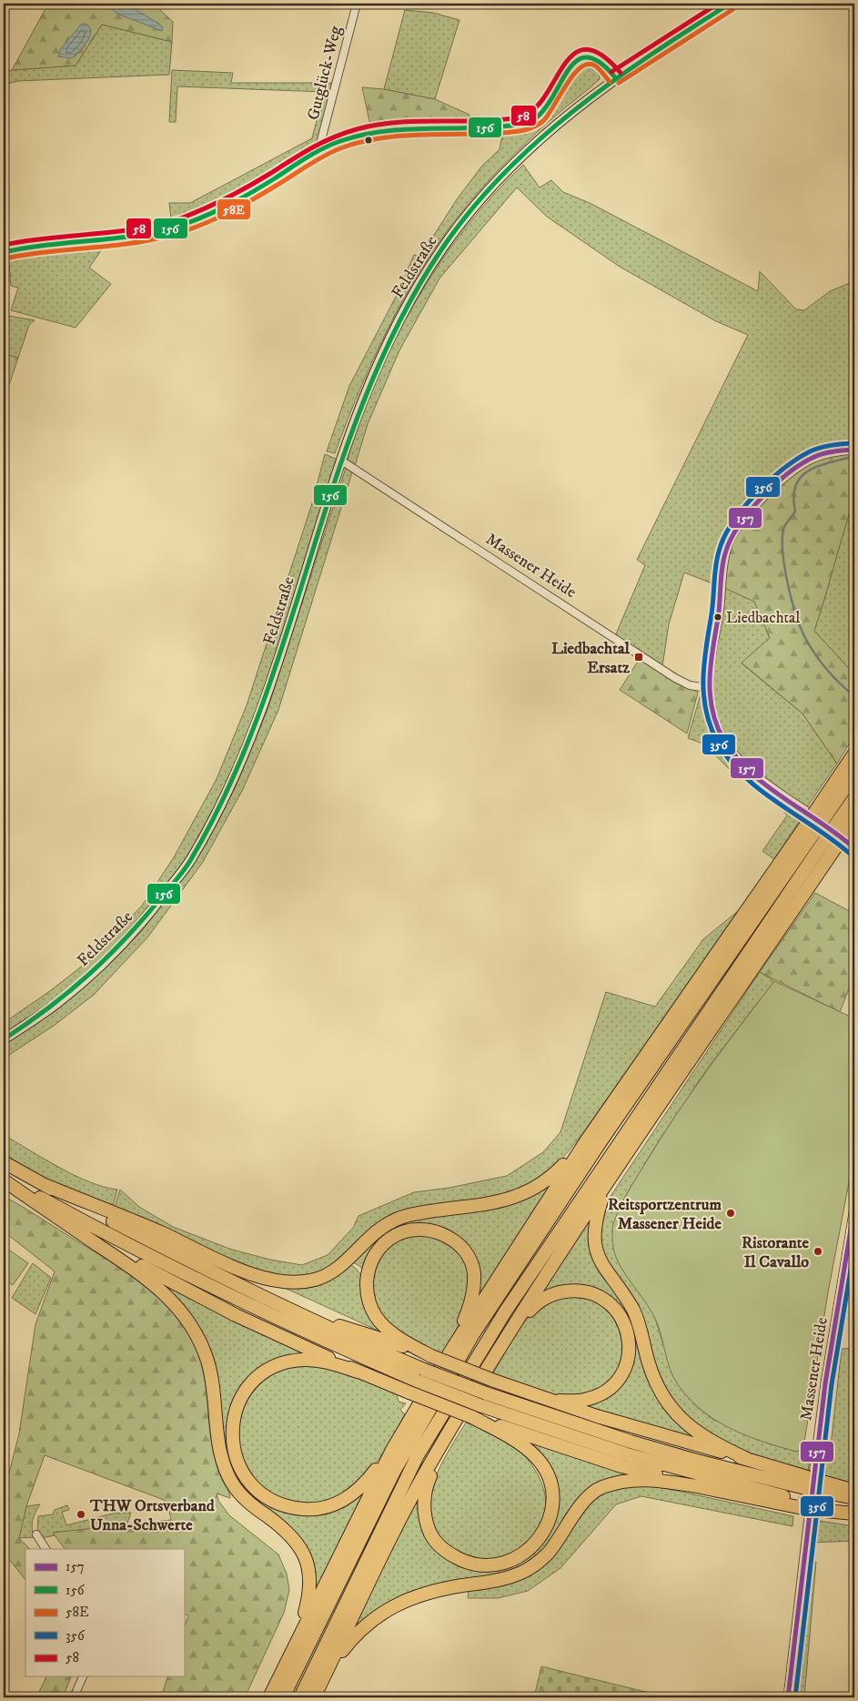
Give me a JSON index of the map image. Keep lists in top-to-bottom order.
{
  "streets": {
    "main road": ["Feldstraße"],
    "street": ["Gutglück-Weg", "Massener Heide"]
  },
  "crossings": [
    ["Feldstraße", "Massener Heide"]
  ],
  "places": {
    "other": [
      "Liedbachtal",
      "Reitsportzentrum Massener Heide",
      "Ristorante Il Cavallo",
      "THW Ortsverband Unna-Schwerte"
    ],
    "transit": ["Liedbachtal Ersatz"]
  },
  "lines": [
    "transit line 156",
    "transit line 58",
    "transit line 58E",
    "transit line 356",
    "transit line 157"
  ],
  "legend": [
    "157",
    "156",
    "58E",
    "356",
    "58"
  ]
}
